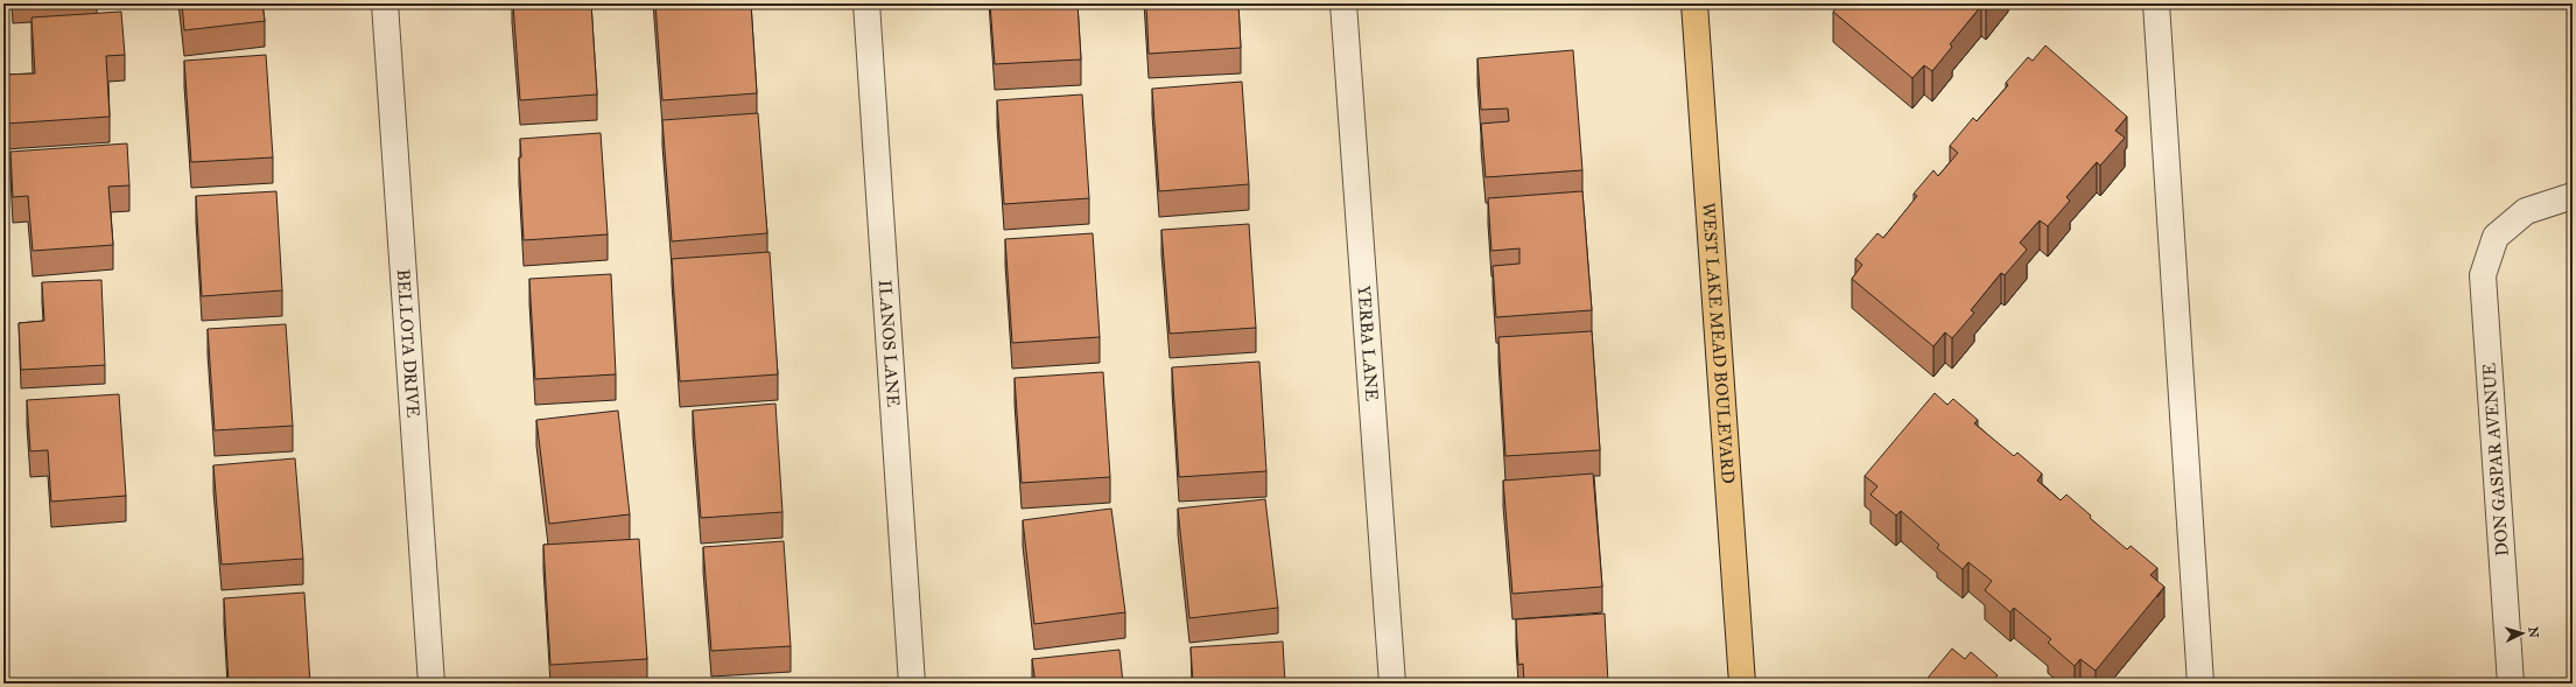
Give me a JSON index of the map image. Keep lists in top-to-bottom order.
{
  "streets": {
    "main road": ["WEST LAKE MEAD BOULEVARD"],
    "street": [
      "BELLOTA DRIVE",
      "ILANOS LANE",
      "YERBA LANE",
      "DON GASPAR AVENUE"
    ]
  },
  "north": "right"
}
